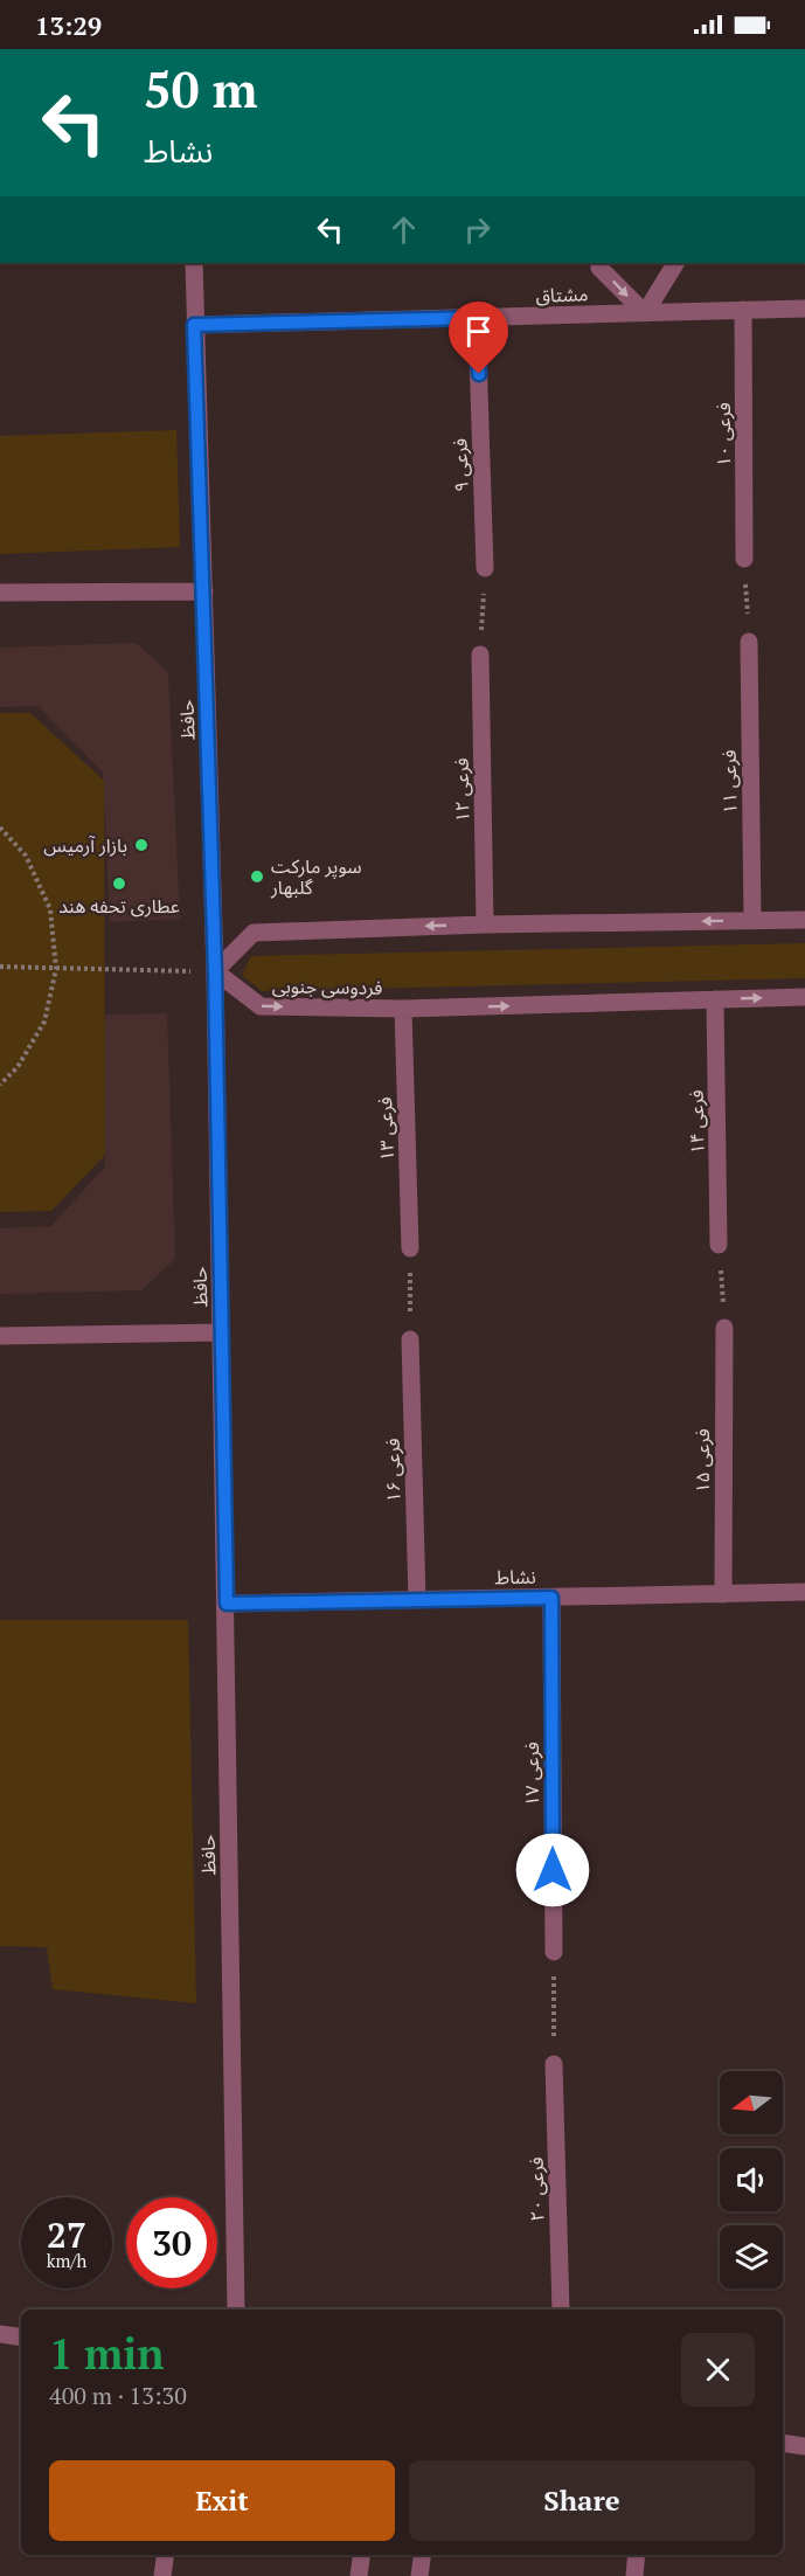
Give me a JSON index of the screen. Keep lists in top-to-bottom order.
{
  "streets": {
    "street": [
      "مشتاق",
      "فرعی ۱۰",
      "فرعی ۹",
      "حافظ",
      "فرعی ۱۱",
      "فرعی ۱۲",
      "فردوسی جنوبی",
      "فرعی ۱۴",
      "فرعی ۱۳",
      "فرعی ۱۵",
      "فرعی ۱۶",
      "نشاط",
      "فرعی ۱۷",
      "فرعی ۲۰"
    ]
  },
  "crossings": [
    ["مشتاق", "فرعی ۱۰"],
    ["مشتاق", "فرعی ۹"],
    ["مشتاق", "حافظ"],
    ["حافظ", "فردوسی جنوبی"],
    ["حافظ", "نشاط"],
    ["فردوسی جنوبی", "فرعی ۱۴"],
    ["فردوسی جنوبی", "فرعی ۱۳"],
    ["فرعی ۱۵", "نشاط"],
    ["فرعی ۱۶", "نشاط"],
    ["نشاط", "فرعی ۱۷"]
  ],
  "places": ["بازار آرمیس", "سوپر مارکت گلبهار", "عطاری تحفه هند"],
  "north": "left",
  "page": {
    "status": "13:29",
    "turn": ["50 m", "نشاط"],
    "speed": "27 km/h",
    "limit": "30",
    "heading": ["1 min", "400 m · 13:30"],
    "buttons": ["Exit", "Share"]
  }
}
